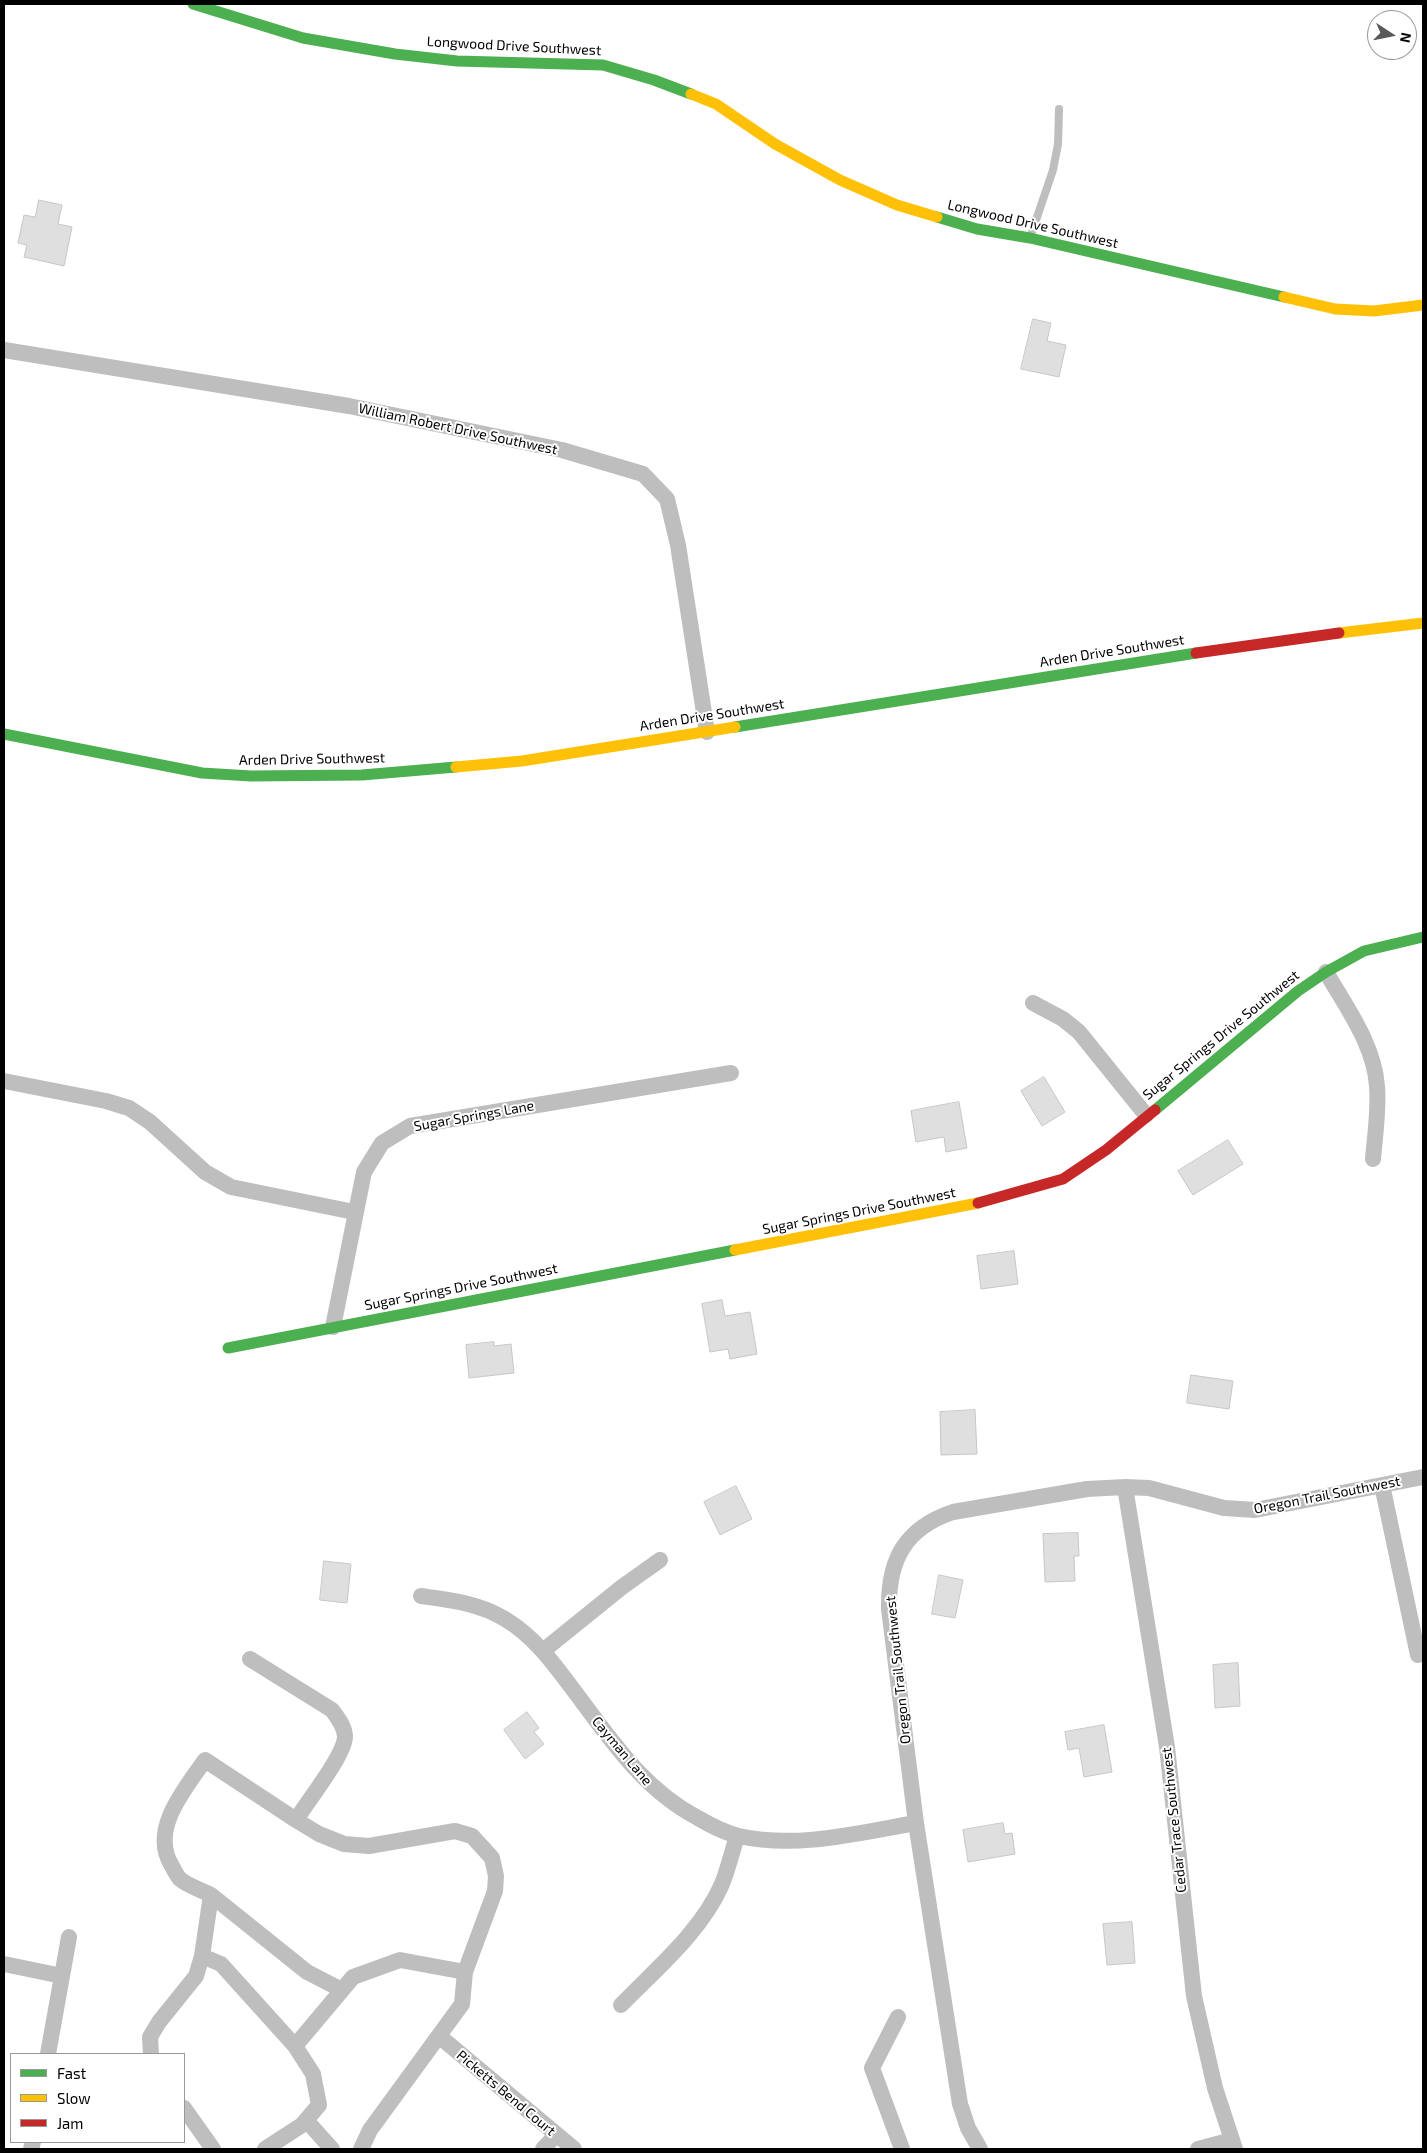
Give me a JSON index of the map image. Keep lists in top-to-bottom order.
{
  "streets": {
    "street": [
      "Longwood Drive Southwest",
      "William Robert Drive Southwest",
      "Arden Drive Southwest",
      "Sugar Springs Drive Southwest",
      "Sugar Springs Lane",
      "Oregon Trail Southwest",
      "Cayman Lane",
      "Cedar Trace Southwest",
      "Picketts Bend Court"
    ]
  },
  "crossings": [
    ["William Robert Drive Southwest", "Arden Drive Southwest"],
    ["Sugar Springs Drive Southwest", "Sugar Springs Lane"],
    ["Oregon Trail Southwest", "Cayman Lane"],
    ["Oregon Trail Southwest", "Cedar Trace Southwest"]
  ],
  "legend": ["Fast", "Slow", "Jam"],
  "north": "right"
}
